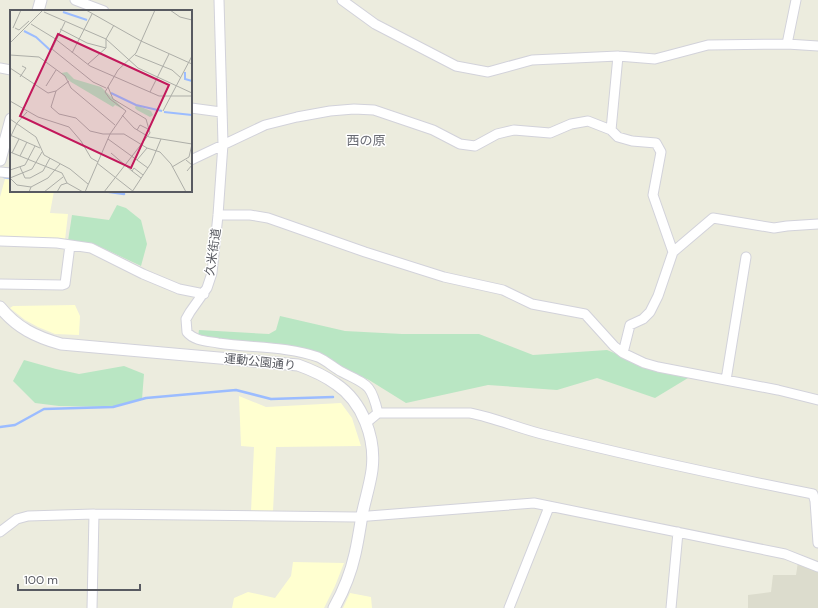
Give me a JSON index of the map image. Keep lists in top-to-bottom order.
{
  "streets": {
    "street": ["久米街道", "運動公園通り"]
  },
  "districts": ["西の原"],
  "scale_bar": "100 m"
}
